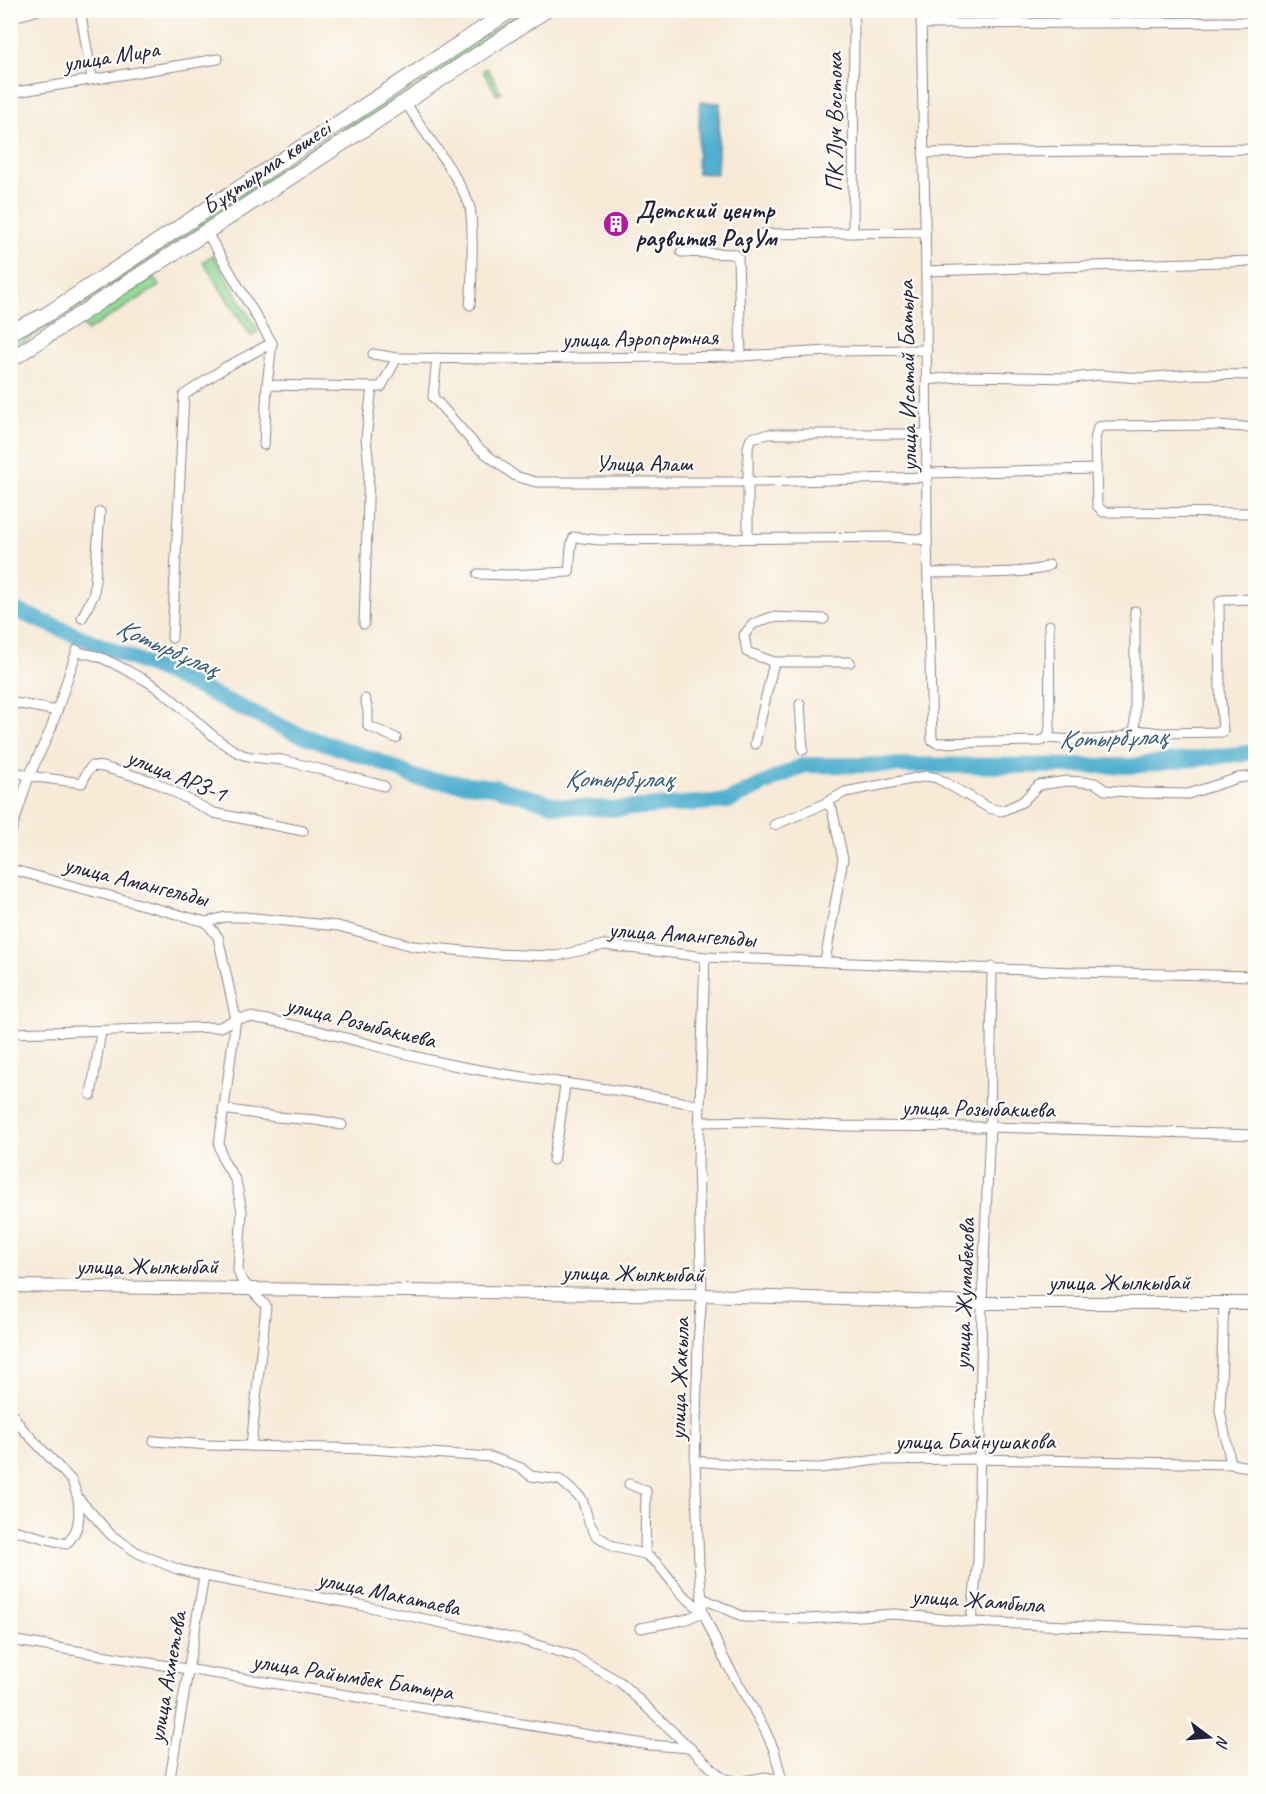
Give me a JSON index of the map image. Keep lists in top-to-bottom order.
{
  "streets": {
    "main road": ["Бұқтырма көшесі"],
    "street": [
      "улица Мира",
      "ПК Луч Востока",
      "улица Аэропортная",
      "улица Исатай Батыра",
      "Улица Алаш",
      "улица АРЗ-1",
      "улица Амангельды",
      "улица Розыбакиева",
      "улица Жылкыбай",
      "улица Жумабекова",
      "улица Жакыла",
      "улица Байнушакова",
      "улица Макатаева",
      "улица Жамбыла",
      "улица Райымбек Батыра",
      "улица Ахметова"
    ]
  },
  "crossings": [
    ["улица Аэропортная", "улица Исатай Батыра"],
    ["улица Аэропортная", "Улица Алаш"],
    ["улица Исатай Батыра", "Улица Алаш"],
    ["улица Амангельды", "улица Жумабекова"],
    ["улица Амангельды", "улица Жакыла"],
    ["улица Розыбакиева", "улица Жумабекова"],
    ["улица Розыбакиева", "улица Жакыла"],
    ["улица Жылкыбай", "улица Жумабекова"],
    ["улица Жылкыбай", "улица Жакыла"],
    ["улица Жумабекова", "улица Байнушакова"],
    ["улица Жумабекова", "улица Жамбыла"],
    ["улица Жакыла", "улица Байнушакова"],
    ["улица Жакыла", "улица Макатаева"],
    ["улица Жакыла", "улица Жамбыла"],
    ["улица Макатаева", "улица Райымбек Батыра"],
    ["улица Макатаева", "улица Ахметова"],
    ["улица Райымбек Батыра", "улица Ахметова"]
  ],
  "water": ["Қотырбұлақ"],
  "places": {
    "building": ["Детский центр развития РазУм"]
  },
  "north": "right"
}
